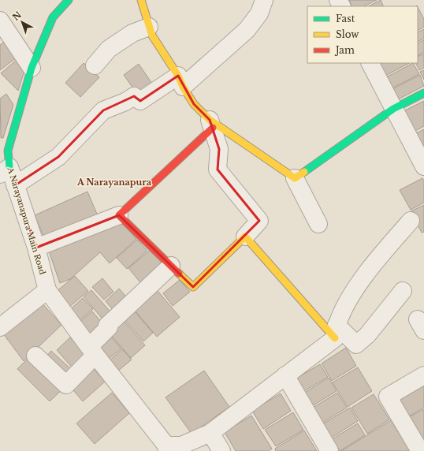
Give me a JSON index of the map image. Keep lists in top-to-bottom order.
{
  "streets": {
    "street": ["A Narayanapura Main Road"]
  },
  "districts": ["A Narayanapura"],
  "legend": ["Fast", "Slow", "Jam"],
  "north": "top left"
}
